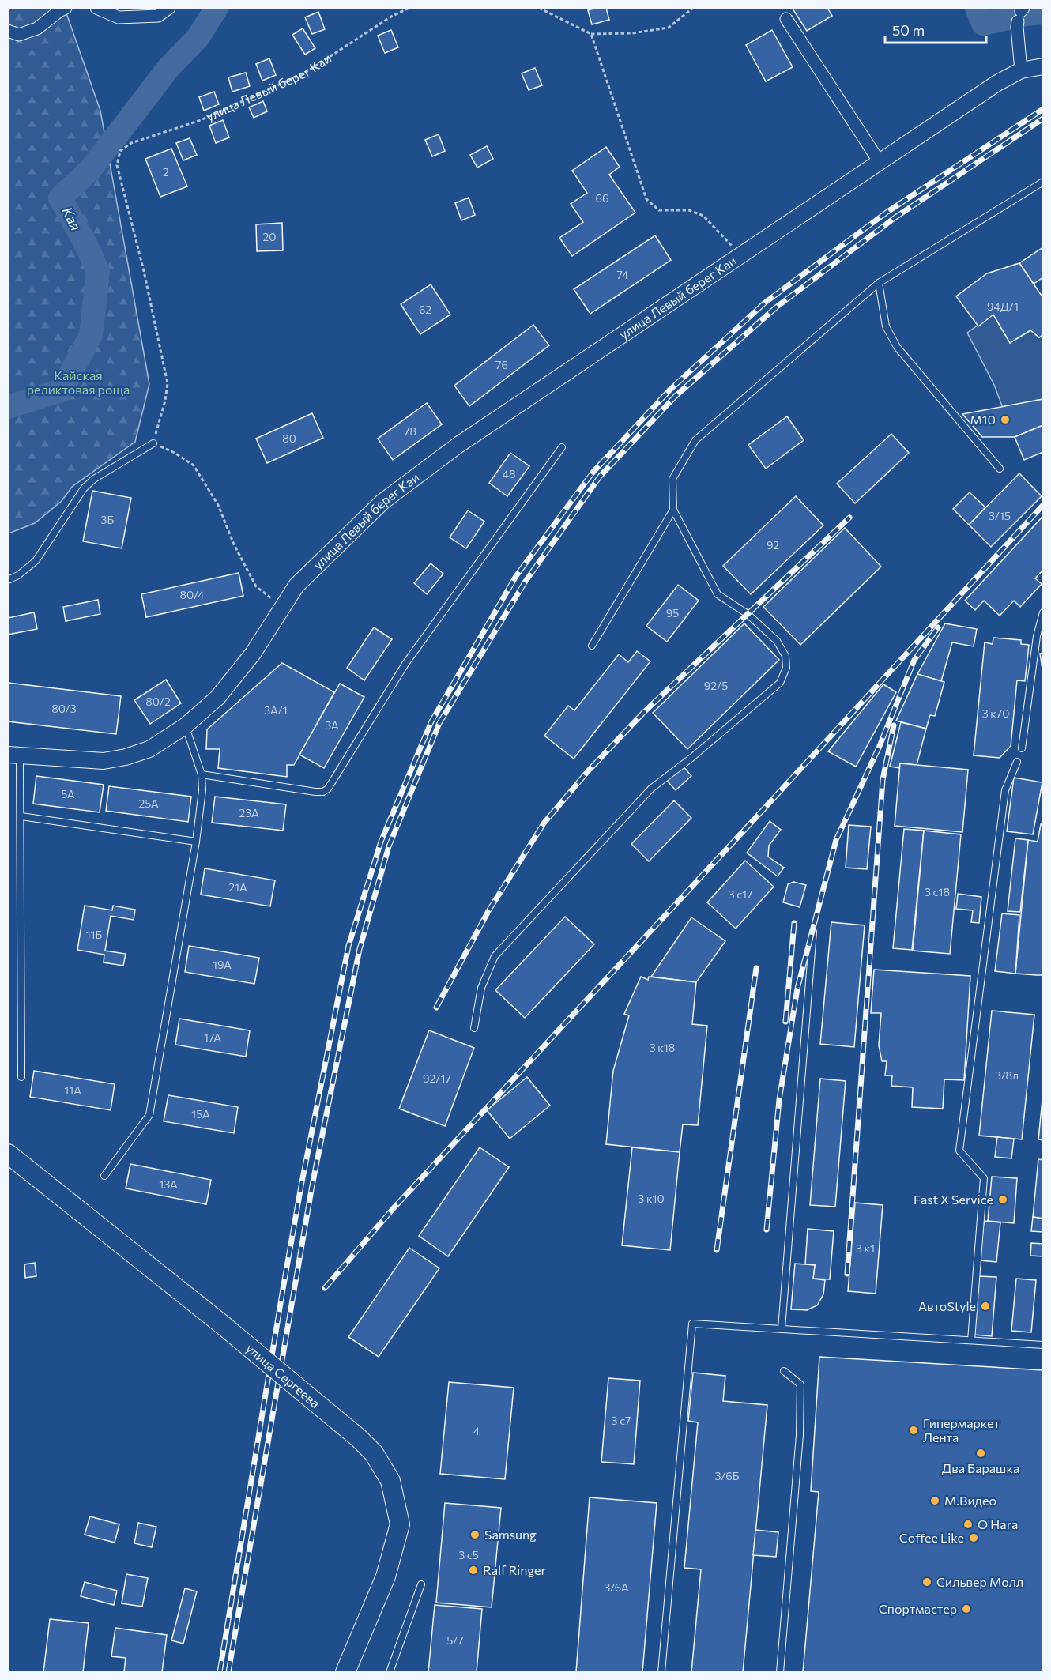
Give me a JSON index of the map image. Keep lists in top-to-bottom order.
{
  "streets": {
    "main road": ["улица Сергеева"],
    "street": ["улица Левый берег Каи"]
  },
  "water": ["Кая"],
  "parks": ["Кайская реликтовая роща"],
  "places": [
    "M10",
    "Fast X Service",
    "АвтоStyle",
    "Гипермаркет Лента",
    "Два Барашка",
    "М.Видео",
    "O'Hara",
    "Samsung",
    "Coffee Like",
    "Ralf Ringer",
    "Сильвер Молл",
    "Спортмастер"
  ],
  "house_numbers": [
    "2",
    "66",
    "20",
    "74",
    "94Д/1",
    "62",
    "76",
    "78",
    "80",
    "48",
    "3/15",
    "3Б",
    "92",
    "80/4",
    "95",
    "92/5",
    "80/2",
    "80/3",
    "3А/1",
    "3 к70",
    "3А",
    "5А",
    "25А",
    "23А",
    "21А",
    "3 с18",
    "3 с17",
    "11Б",
    "19А",
    "17А",
    "3 к18",
    "3/8л",
    "92/17",
    "11А",
    "15А",
    "13А",
    "3 к10",
    "3 к1",
    "3 с7",
    "4",
    "3/6Б",
    "3 с5",
    "3/6А",
    "5/7"
  ],
  "scale_bar": "50 m"
}
